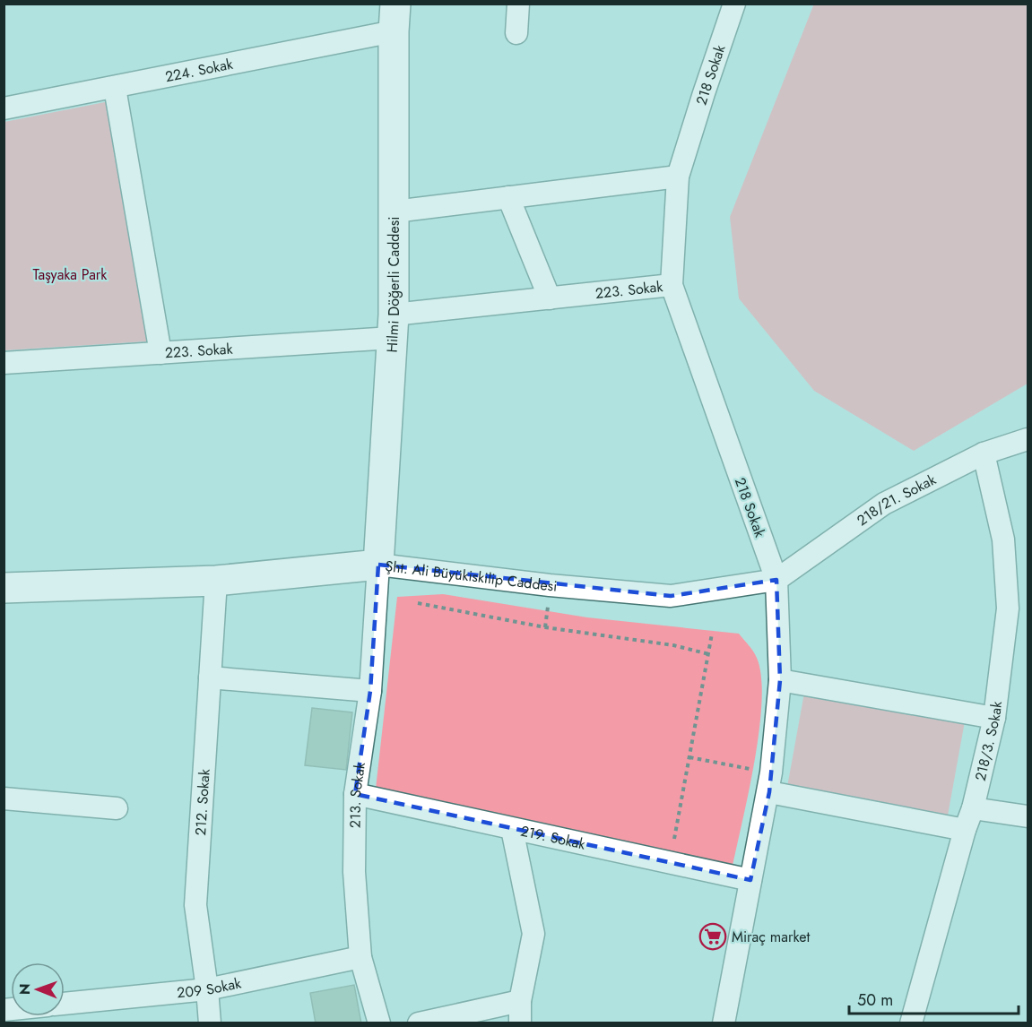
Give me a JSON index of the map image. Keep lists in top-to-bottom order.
{
  "streets": {
    "street": [
      "224. Sokak",
      "218 Sokak",
      "Hilmi Döğerli Caddesi",
      "223. Sokak",
      "218/21. Sokak",
      "Şht. Ali Büyükiskilip Caddesi",
      "218/3. Sokak",
      "213. Sokak",
      "212. Sokak",
      "219. Sokak",
      "209 Sokak"
    ]
  },
  "crossings": [
    ["224. Sokak", "Hilmi Döğerli Caddesi"],
    ["218 Sokak", "223. Sokak"],
    ["218 Sokak", "218/21. Sokak"],
    ["218 Sokak", "Şht. Ali Büyükiskilip Caddesi"],
    ["218 Sokak", "219. Sokak"],
    ["Hilmi Döğerli Caddesi", "223. Sokak"],
    ["Hilmi Döğerli Caddesi", "Şht. Ali Büyükiskilip Caddesi"],
    ["Hilmi Döğerli Caddesi", "213. Sokak"],
    ["218/21. Sokak", "Şht. Ali Büyükiskilip Caddesi"],
    ["218/21. Sokak", "218/3. Sokak"],
    ["Şht. Ali Büyükiskilip Caddesi", "213. Sokak"],
    ["Şht. Ali Büyükiskilip Caddesi", "212. Sokak"],
    ["213. Sokak", "219. Sokak"],
    ["213. Sokak", "209 Sokak"],
    ["212. Sokak", "209 Sokak"]
  ],
  "parks": ["Taşyaka Park"],
  "places": {
    "supermarket": ["Miraç market"]
  },
  "scale_bar": "50 m",
  "north": "left"
}
